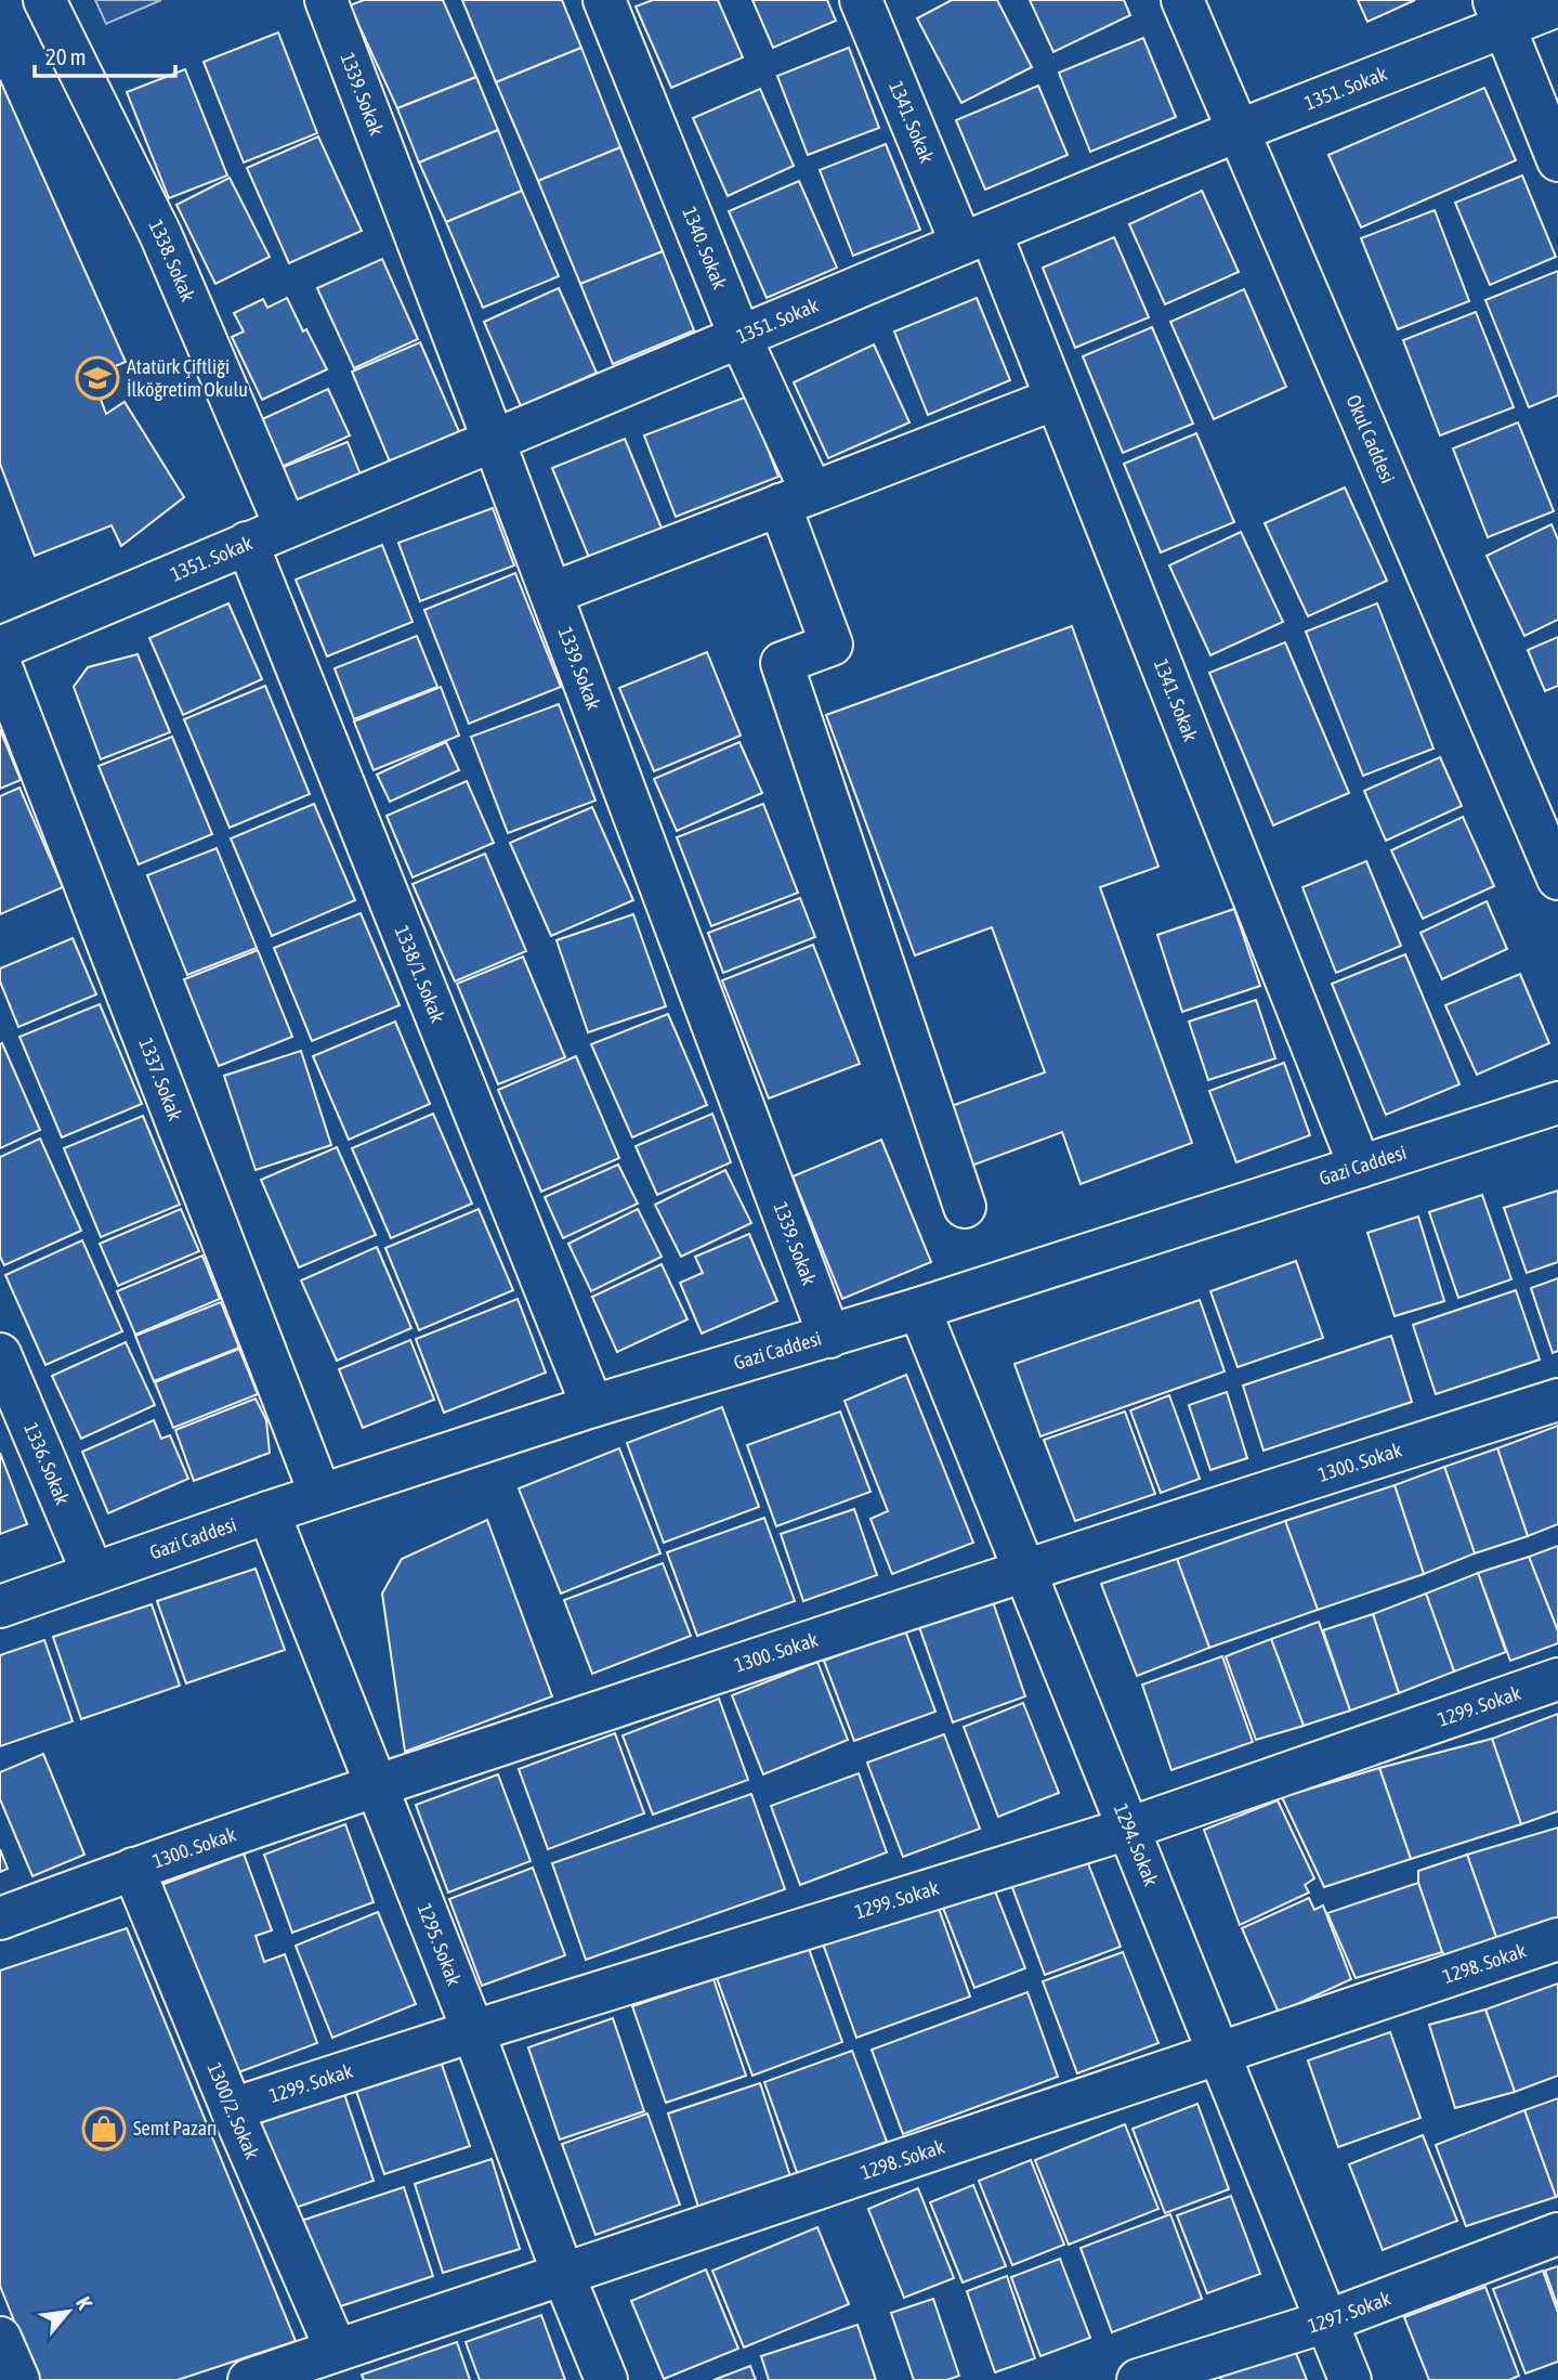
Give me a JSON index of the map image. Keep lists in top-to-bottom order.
{
  "streets": {
    "street": [
      "1351. Sokak",
      "1339. Sokak",
      "1341. Sokak",
      "1340. Sokak",
      "1338. Sokak",
      "Okul Caddesi",
      "1338/1. Sokak",
      "1337. Sokak",
      "Gazi Caddesi",
      "1300. Sokak",
      "1336. Sokak",
      "1299. Sokak",
      "1294. Sokak",
      "1295. Sokak",
      "1298. Sokak",
      "1300/2. Sokak",
      "1297. Sokak"
    ]
  },
  "crossings": [
    ["1351. Sokak", "1339. Sokak"],
    ["1351. Sokak", "1341. Sokak"],
    ["1351. Sokak", "1340. Sokak"],
    ["1351. Sokak", "1338. Sokak"],
    ["1351. Sokak", "Okul Caddesi"],
    ["1351. Sokak", "1338/1. Sokak"],
    ["1339. Sokak", "Gazi Caddesi"],
    ["1341. Sokak", "Gazi Caddesi"],
    ["1338/1. Sokak", "Gazi Caddesi"],
    ["1337. Sokak", "Gazi Caddesi"],
    ["Gazi Caddesi", "1336. Sokak"],
    ["Gazi Caddesi", "1294. Sokak"],
    ["Gazi Caddesi", "1295. Sokak"],
    ["1300. Sokak", "1294. Sokak"],
    ["1300. Sokak", "1295. Sokak"],
    ["1300. Sokak", "1300/2. Sokak"],
    ["1299. Sokak", "1294. Sokak"],
    ["1299. Sokak", "1295. Sokak"],
    ["1299. Sokak", "1300/2. Sokak"],
    ["1294. Sokak", "1298. Sokak"],
    ["1294. Sokak", "1297. Sokak"],
    ["1295. Sokak", "1298. Sokak"],
    ["1298. Sokak", "1300/2. Sokak"]
  ],
  "places": {
    "school or university": ["Atatürk Çiftliği İlköğretim Okulu"],
    "shop": ["Semt Pazarı"]
  },
  "scale_bar": "20 m",
  "north": "top right"
}
